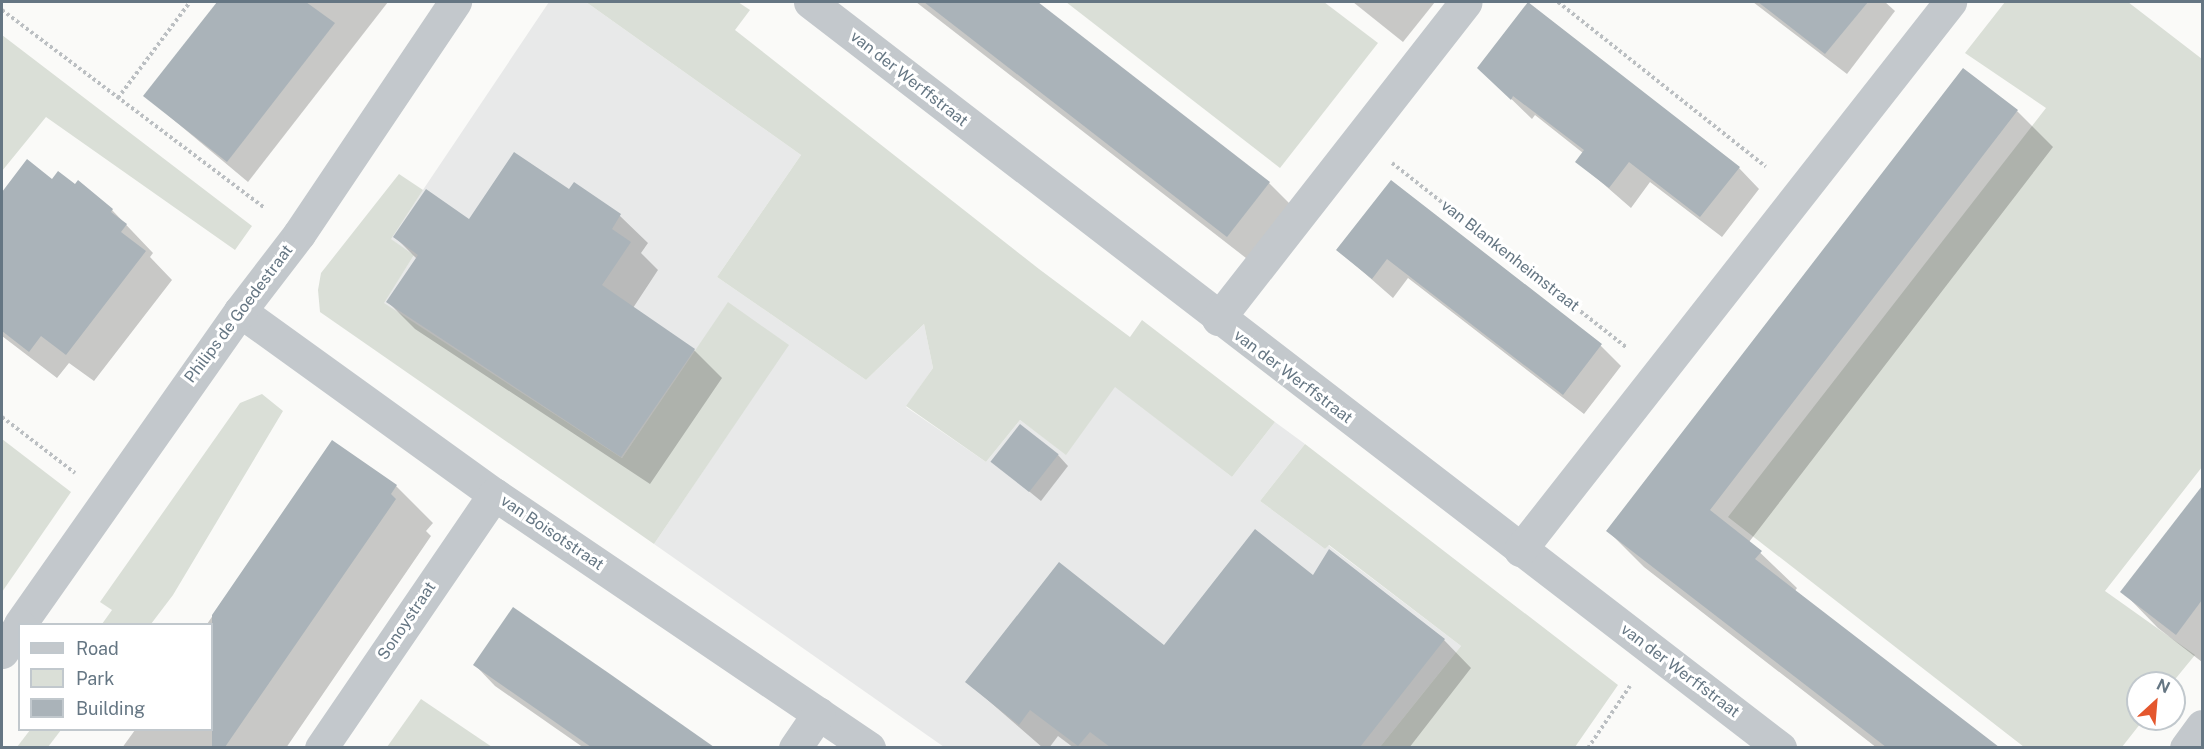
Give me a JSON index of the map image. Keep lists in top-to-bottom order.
{
  "streets": {
    "street": [
      "van der Werffstraat",
      "Philips de Goedestraat",
      "van Boisotstraat",
      "Sonoystraat"
    ],
    "path": ["van Blankenheimstraat"]
  },
  "crossings": [
    ["Philips de Goedestraat", "van Boisotstraat"],
    ["van Boisotstraat", "Sonoystraat"]
  ],
  "legend": ["Road", "Park", "Building"],
  "north": "top right"
}
